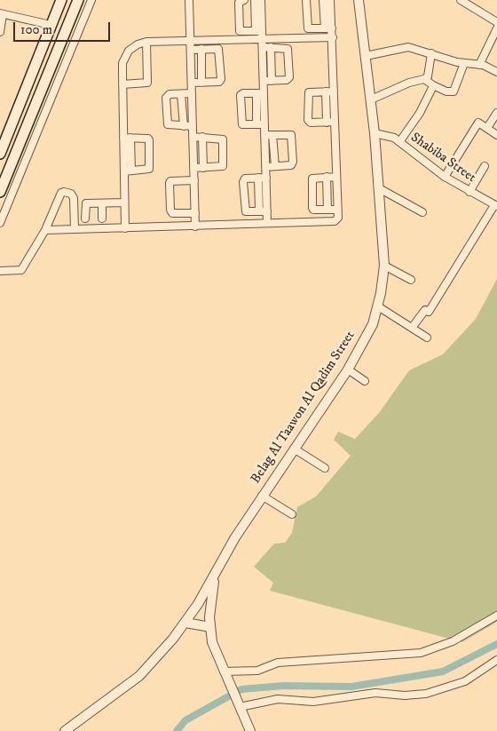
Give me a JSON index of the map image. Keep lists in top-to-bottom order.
{
  "streets": {
    "street": ["Shabiba Street", "Belag Al Taawon Al Qadim Street"]
  },
  "crossings": [
    ["Shabiba Street", "Belag Al Taawon Al Qadim Street"]
  ],
  "scale_bar": "100 m"
}
